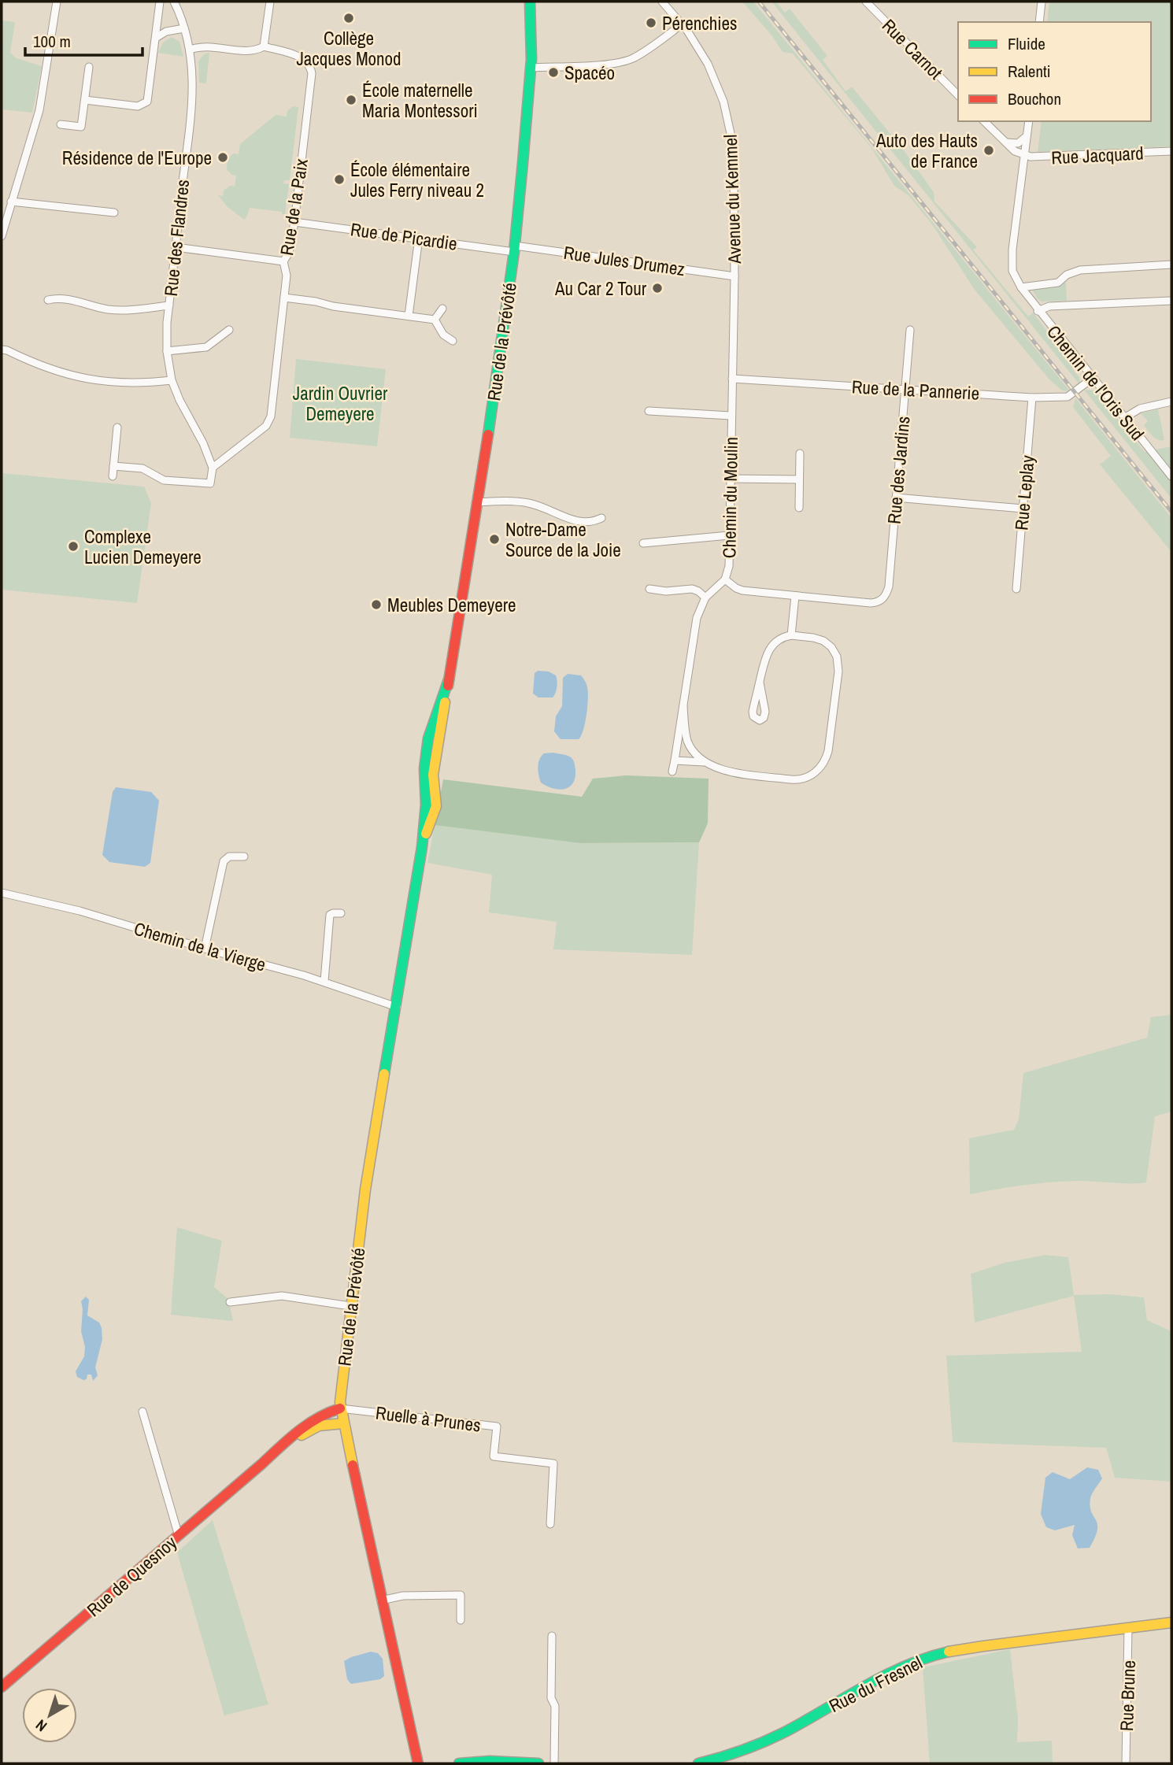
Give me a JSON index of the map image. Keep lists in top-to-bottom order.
{
  "streets": {
    "street": [
      "Rue Carnot",
      "Rue Jacquard",
      "Avenue du Kemmel",
      "Rue de la Paix",
      "Rue de Picardie",
      "Rue des Flandres",
      "Rue Jules Drumez",
      "Rue de la Prévôté",
      "Chemin de l'Oris Sud",
      "Rue de la Pannerie",
      "Rue des Jardins",
      "Rue Leplay",
      "Chemin du Moulin",
      "Chemin de la Vierge",
      "Ruelle à Prunes",
      "Rue de Quesnoy",
      "Rue du Fresnel",
      "Rue Brune"
    ]
  },
  "crossings": [
    ["Rue Jacquard", "Chemin de l'Oris Sud"],
    ["Avenue du Kemmel", "Rue Jules Drumez"],
    ["Avenue du Kemmel", "Rue de la Pannerie"],
    ["Avenue du Kemmel", "Chemin du Moulin"],
    ["Rue de la Paix", "Rue de Picardie"],
    ["Rue de la Paix", "Rue des Flandres"],
    ["Rue de Picardie", "Rue Jules Drumez"],
    ["Rue de Picardie", "Rue de la Prévôté"],
    ["Rue Jules Drumez", "Rue de la Prévôté"],
    ["Rue de la Prévôté", "Chemin de la Vierge"],
    ["Rue de la Prévôté", "Ruelle à Prunes"],
    ["Rue de la Prévôté", "Rue de Quesnoy"],
    ["Chemin de l'Oris Sud", "Rue de la Pannerie"],
    ["Rue de la Pannerie", "Rue des Jardins"],
    ["Rue de la Pannerie", "Rue Leplay"],
    ["Rue des Jardins", "Chemin du Moulin"],
    ["Ruelle à Prunes", "Rue de Quesnoy"],
    ["Rue du Fresnel", "Rue Brune"]
  ],
  "parks": ["Jardin Ouvrier Demeyere"],
  "places": [
    "Collège Jacques Monod",
    "Pérenchies",
    "Spacéo",
    "École maternelle Maria Montessori",
    "Auto des Hauts de France",
    "Résidence de l'Europe",
    "École élémentaire Jules Ferry niveau 2",
    "Au Car 2 Tour",
    "Notre-Dame Source de la Joie",
    "Complexe Lucien Demeyere",
    "Meubles Demeyere"
  ],
  "legend": ["Fluide", "Ralenti", "Bouchon"],
  "scale_bar": "100 m",
  "north": "bottom left"
}
